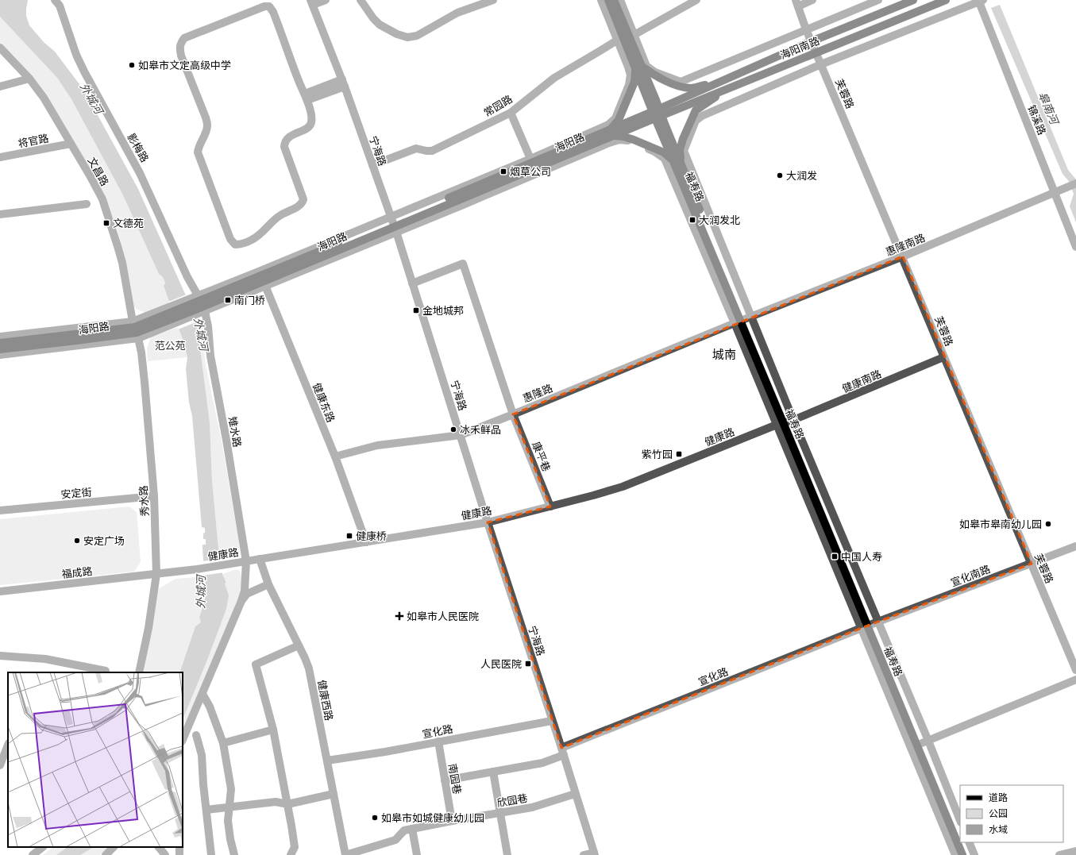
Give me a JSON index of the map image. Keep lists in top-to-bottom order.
{
  "streets": {
    "main road": ["海阳南路", "海阳路", "福寿路"],
    "street": [
      "芙蓉路",
      "常园路",
      "锦溪路",
      "将官路",
      "影梅路",
      "宁海路",
      "文昌路",
      "惠隆南路",
      "健康南路",
      "惠隆路",
      "健康东路",
      "雉水路",
      "健康路",
      "康平巷",
      "安定街",
      "秀水路",
      "福成路",
      "宣化南路",
      "宣化路",
      "健康西路",
      "南园巷",
      "欣园巷"
    ]
  },
  "crossings": [
    ["海阳南路", "芙蓉路"],
    ["海阳南路", "海阳路"],
    ["海阳南路", "福寿路"],
    ["芙蓉路", "惠隆南路"],
    ["芙蓉路", "健康南路"],
    ["芙蓉路", "宣化南路"],
    ["常园路", "宁海路"],
    ["常园路", "福寿路"],
    ["锦溪路", "惠隆南路"],
    ["将官路", "文昌路"],
    ["海阳路", "影梅路"],
    ["海阳路", "宁海路"],
    ["海阳路", "文昌路"],
    ["海阳路", "福寿路"],
    ["海阳路", "健康东路"],
    ["海阳路", "雉水路"],
    ["海阳路", "秀水路"],
    ["影梅路", "雉水路"],
    ["宁海路", "惠隆路"],
    ["宁海路", "健康路"],
    ["宁海路", "康平巷"],
    ["宁海路", "宣化路"],
    ["宁海路", "欣园巷"],
    ["文昌路", "秀水路"],
    ["福寿路", "惠隆南路"],
    ["福寿路", "健康南路"],
    ["福寿路", "惠隆路"],
    ["福寿路", "健康路"],
    ["福寿路", "宣化南路"],
    ["福寿路", "宣化路"],
    ["惠隆南路", "惠隆路"],
    ["健康南路", "健康路"],
    ["惠隆路", "健康东路"],
    ["惠隆路", "康平巷"],
    ["健康东路", "健康路"],
    ["雉水路", "健康路"],
    ["健康路", "康平巷"],
    ["健康路", "秀水路"],
    ["健康路", "福成路"],
    ["健康路", "健康西路"],
    ["安定街", "秀水路"],
    ["秀水路", "福成路"],
    ["宣化南路", "宣化路"],
    ["宣化路", "健康西路"],
    ["宣化路", "南园巷"],
    ["健康西路", "欣园巷"],
    ["南园巷", "欣园巷"]
  ],
  "districts": ["城南"],
  "water": ["外城河", "皋南河"],
  "parks": ["范公苑"],
  "places": {
    "other": [
      "如皋市文定高级中学",
      "大润发",
      "冰禾鲜品",
      "如皋市皋南幼儿园",
      "安定广场",
      "如皋市如城健康幼儿园"
    ],
    "transit": [
      "烟草公司",
      "大润发北",
      "文德苑",
      "南门桥",
      "金地城邦",
      "紫竹园",
      "健康桥",
      "中国人寿",
      "人民医院"
    ],
    "health": ["如皋市人民医院"]
  },
  "legend": ["道路", "公园", "水域"]
}
